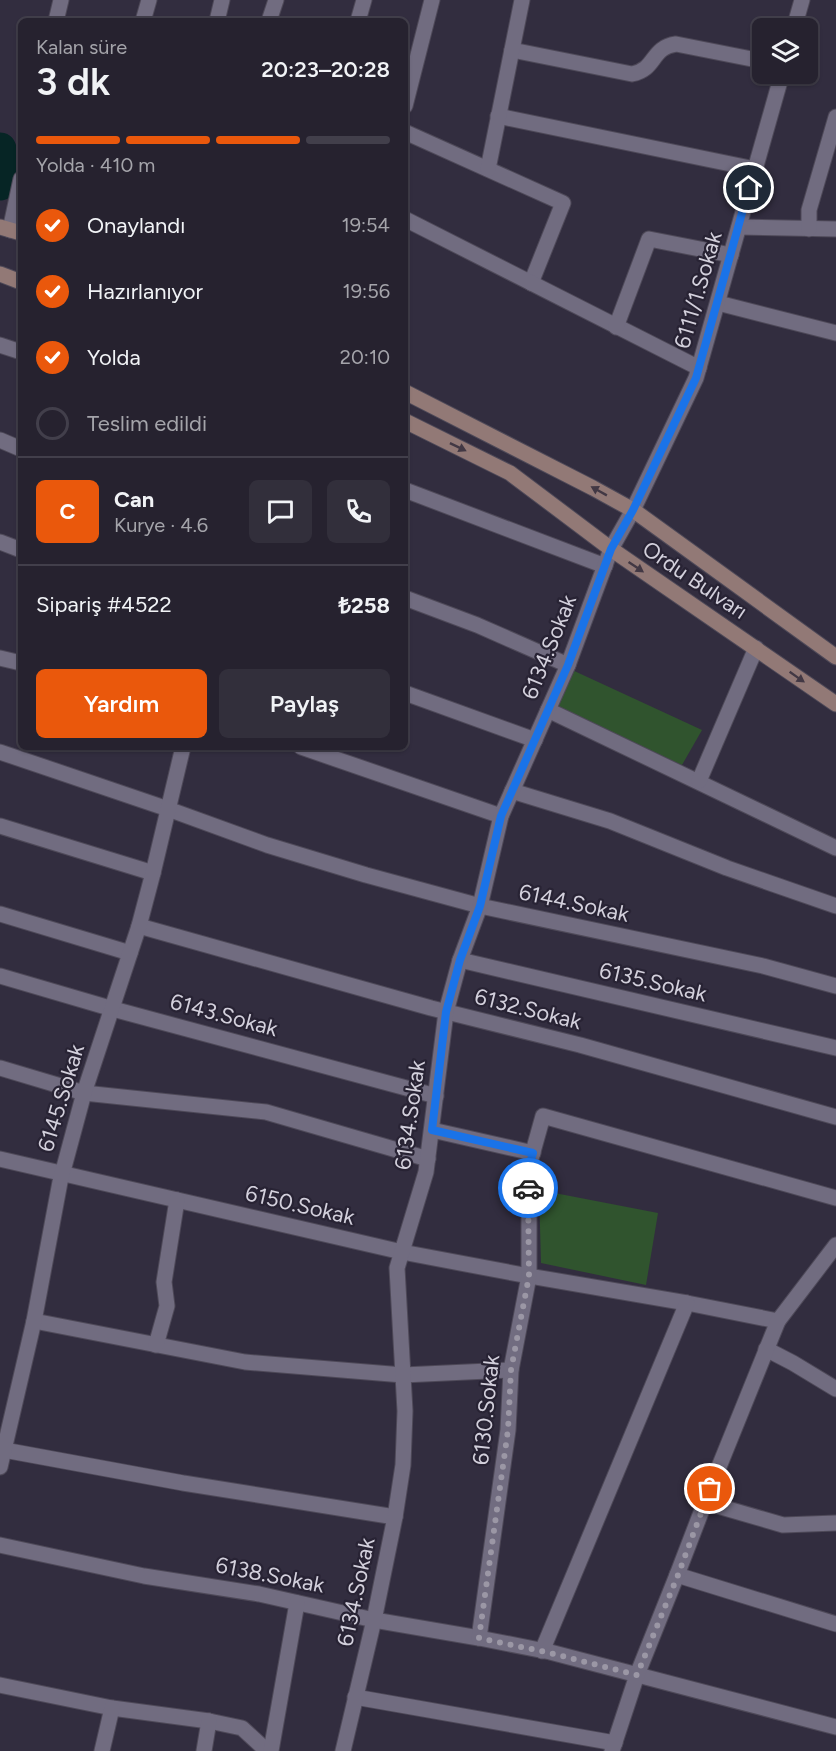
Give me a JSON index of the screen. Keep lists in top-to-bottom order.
{
  "streets": {
    "main road": ["Ordu Bulvarı"],
    "street": [
      "6111/1.Sokak",
      "6134.Sokak",
      "6144.Sokak",
      "6135.Sokak",
      "6132.Sokak",
      "6143.Sokak",
      "6145.Sokak",
      "6150.Sokak",
      "6130.Sokak",
      "6138.Sokak"
    ]
  },
  "crossings": [
    ["6111/1.Sokak", "Ordu Bulvarı"],
    ["6111/1.Sokak", "6134.Sokak"],
    ["Ordu Bulvarı", "6134.Sokak"],
    ["6134.Sokak", "6144.Sokak"],
    ["6134.Sokak", "6135.Sokak"],
    ["6134.Sokak", "6132.Sokak"],
    ["6134.Sokak", "6143.Sokak"],
    ["6134.Sokak", "6150.Sokak"],
    ["6134.Sokak", "6138.Sokak"],
    ["6144.Sokak", "6145.Sokak"],
    ["6132.Sokak", "6145.Sokak"],
    ["6143.Sokak", "6145.Sokak"],
    ["6145.Sokak", "6150.Sokak"],
    ["6150.Sokak", "6130.Sokak"],
    ["6130.Sokak", "6138.Sokak"]
  ],
  "page": {
    "heading": ["3 dk", "Kalan süre", "20:23–20:28"],
    "panel": [
      "Can",
      "Kurye · 4.6",
      "Sipariş #4522",
      "₺258"
    ],
    "bar": "Yolda · 410 m",
    "list": [
      ["Onaylandı", "19:54"],
      ["Hazırlanıyor", "19:56"],
      ["Yolda", "20:10"],
      "Teslim edildi"
    ],
    "round": "C",
    "buttons": ["Yardım", "Paylaş"]
  }
}
